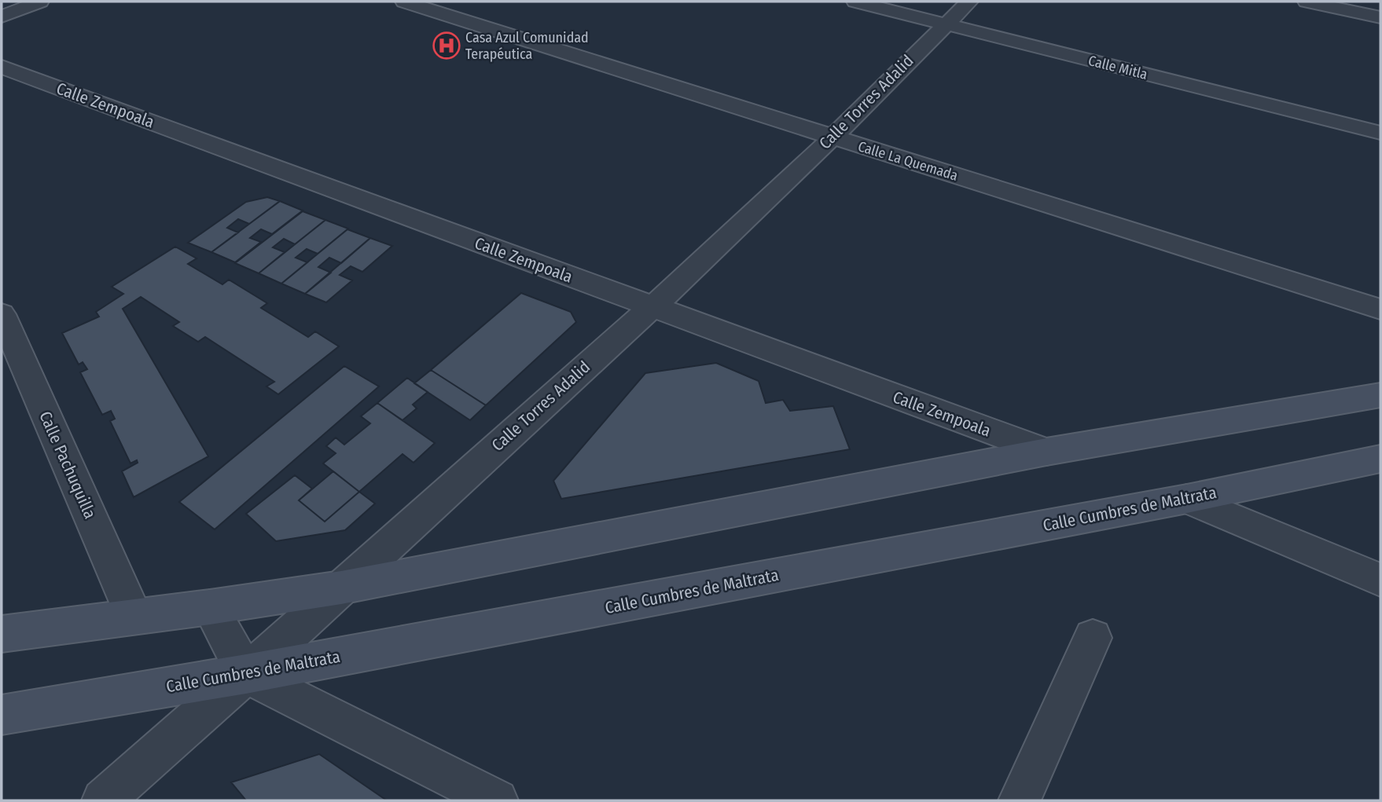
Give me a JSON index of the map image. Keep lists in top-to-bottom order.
{
  "streets": {
    "main road": ["Calle Cumbres de Maltrata"],
    "street": [
      "Calle Mitla",
      "Calle Torres Adalid",
      "Calle Zempoala",
      "Calle La Quemada",
      "Calle Pachuquilla"
    ]
  },
  "crossings": [
    ["Calle Mitla", "Calle Torres Adalid"],
    ["Calle Torres Adalid", "Calle Zempoala"],
    ["Calle Torres Adalid", "Calle La Quemada"],
    ["Calle Torres Adalid", "Calle Cumbres de Maltrata"]
  ],
  "places": {
    "hospital": ["Casa Azul Comunidad Terapéutica"]
  }
}
